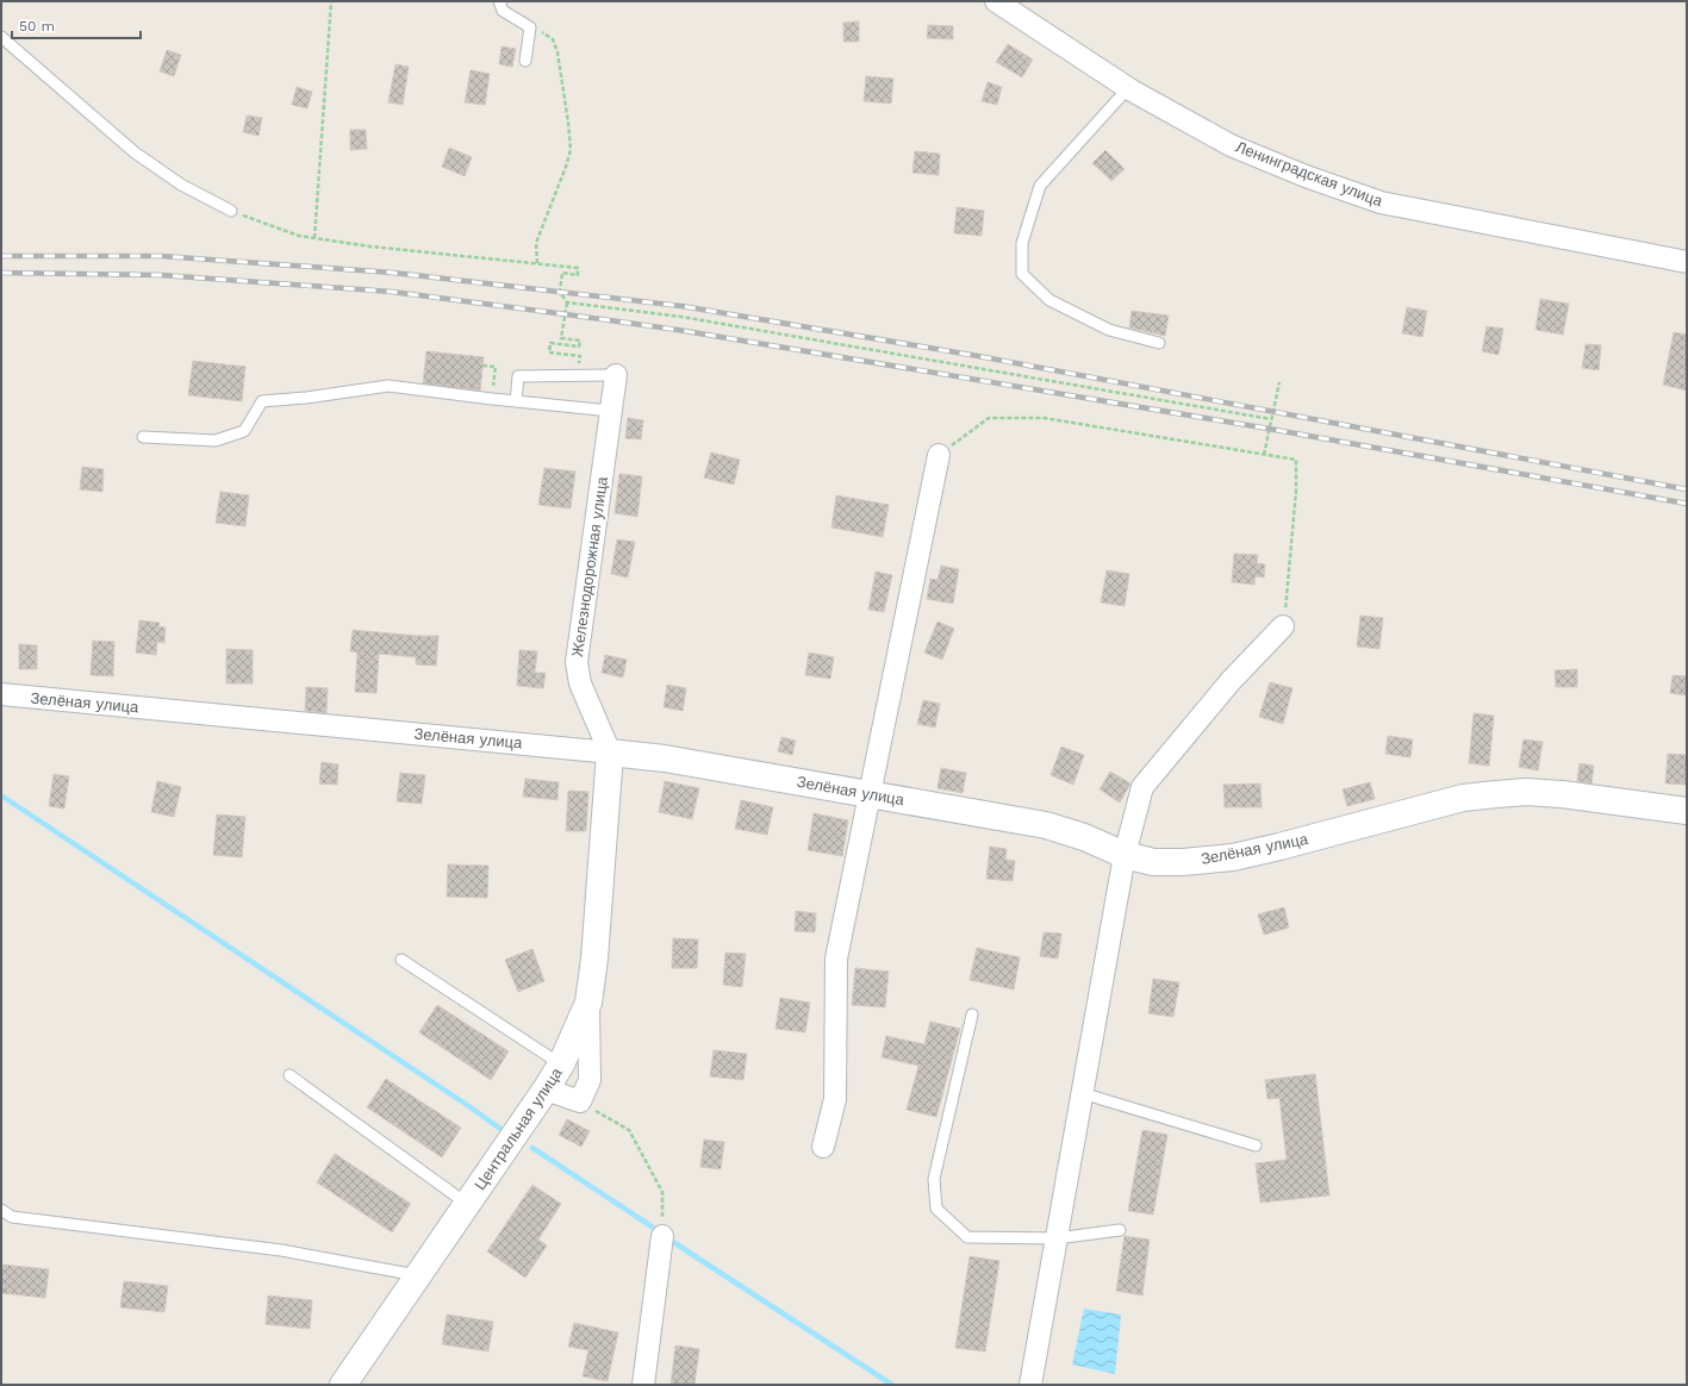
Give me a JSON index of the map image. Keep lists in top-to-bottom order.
{
  "streets": {
    "street": [
      "Ленинградская улица",
      "Железнодорожная улица",
      "Зелёная улица",
      "Центральная улица"
    ]
  },
  "crossings": [
    ["Железнодорожная улица", "Зелёная улица"],
    ["Железнодорожная улица", "Центральная улица"],
    ["Зелёная улица", "Центральная улица"]
  ],
  "scale_bar": "50 m"
}
